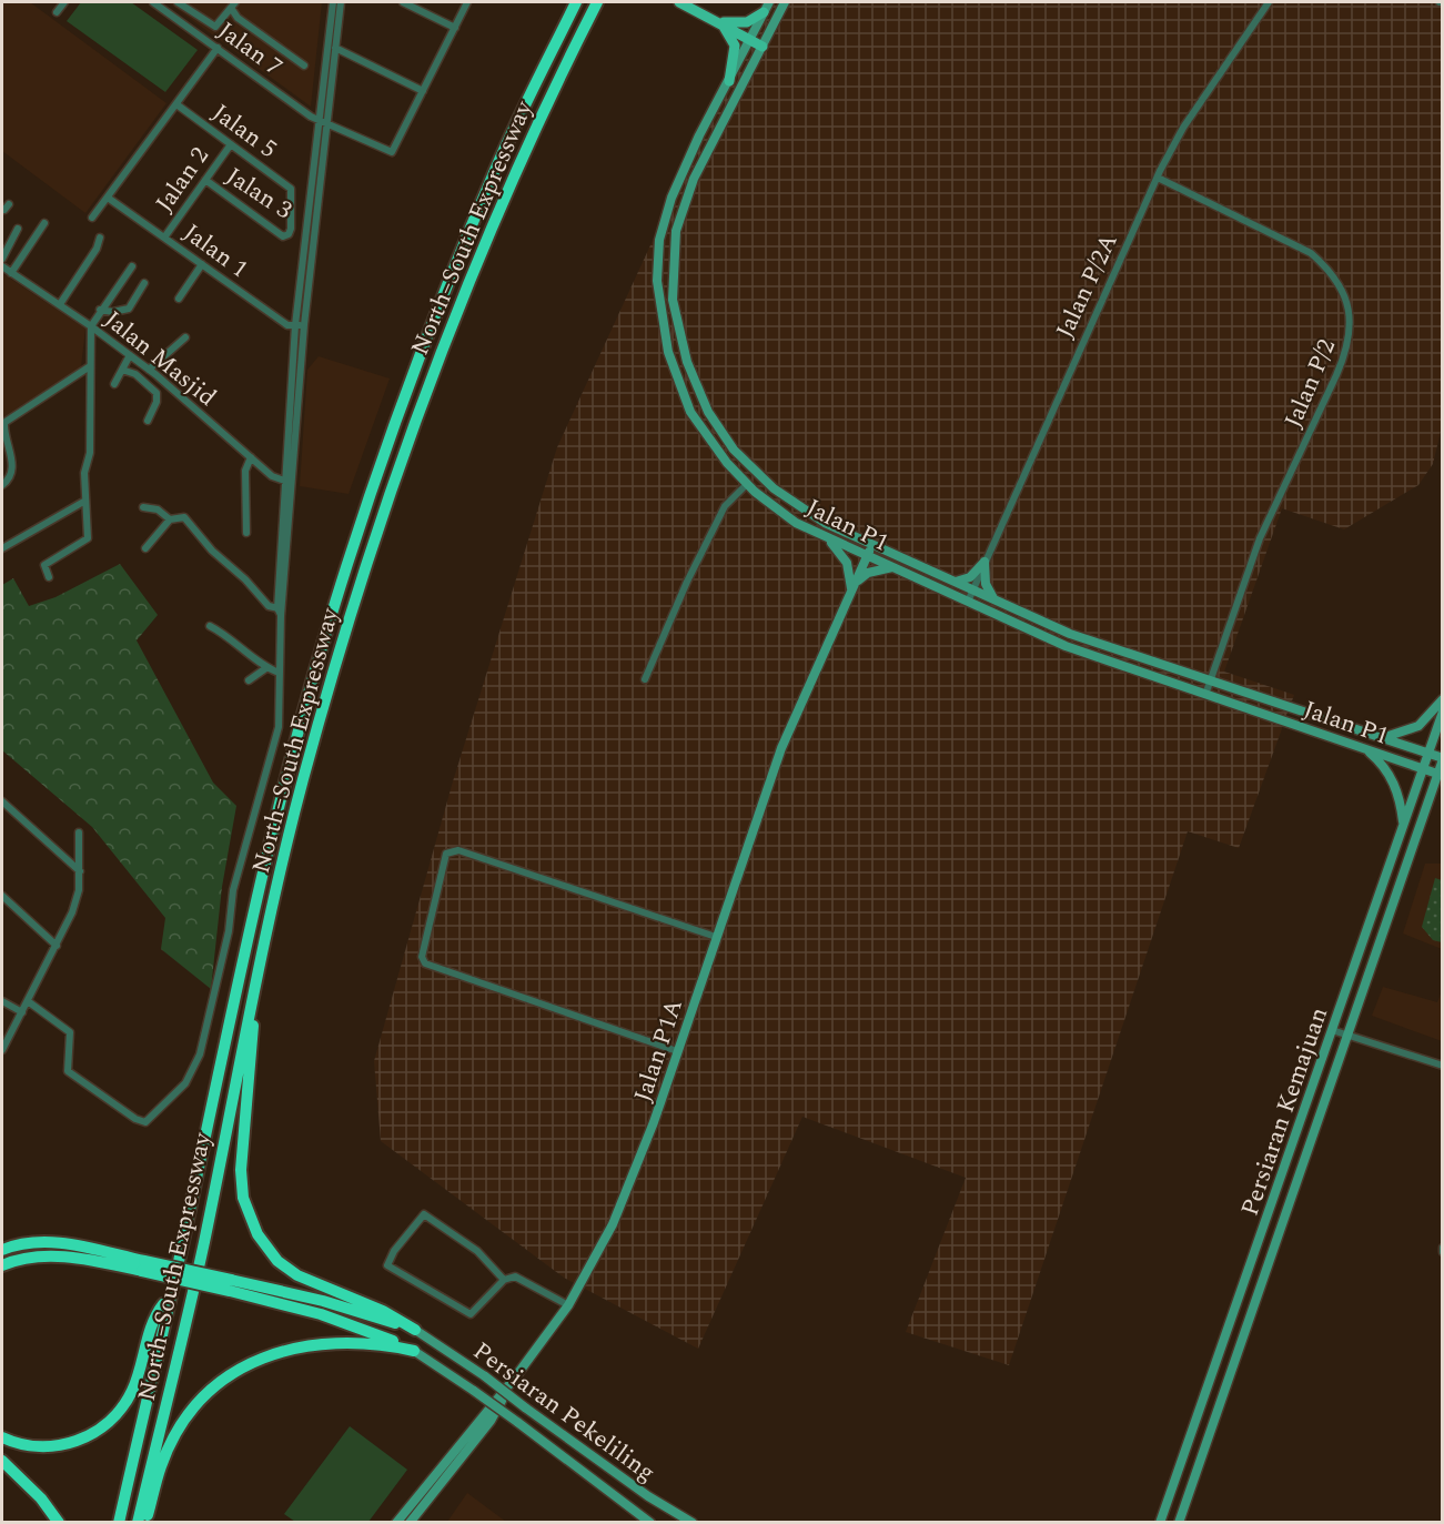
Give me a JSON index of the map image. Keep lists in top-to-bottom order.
{
  "streets": {
    "highway": ["North–South Expressway"],
    "main road": [
      "Jalan P1",
      "Jalan P1A",
      "Persiaran Kemajuan",
      "Persiaran Pekeliling"
    ],
    "street": [
      "Jalan 7",
      "Jalan 5",
      "Jalan 2",
      "Jalan 3",
      "Jalan 1",
      "Jalan P/2A",
      "Jalan Masjid",
      "Jalan P/2"
    ]
  },
  "crossings": [
    ["Jalan 5", "Jalan 2"],
    ["Jalan 5", "Jalan 3"],
    ["Jalan 2", "Jalan 3"],
    ["Jalan 2", "Jalan 1"],
    ["Jalan P/2A", "Jalan P/2"],
    ["Jalan P/2A", "Jalan P1"],
    ["Jalan P/2", "Jalan P1"],
    ["Jalan P1", "Jalan P1A"],
    ["Jalan P1", "Persiaran Kemajuan"]
  ]
}
